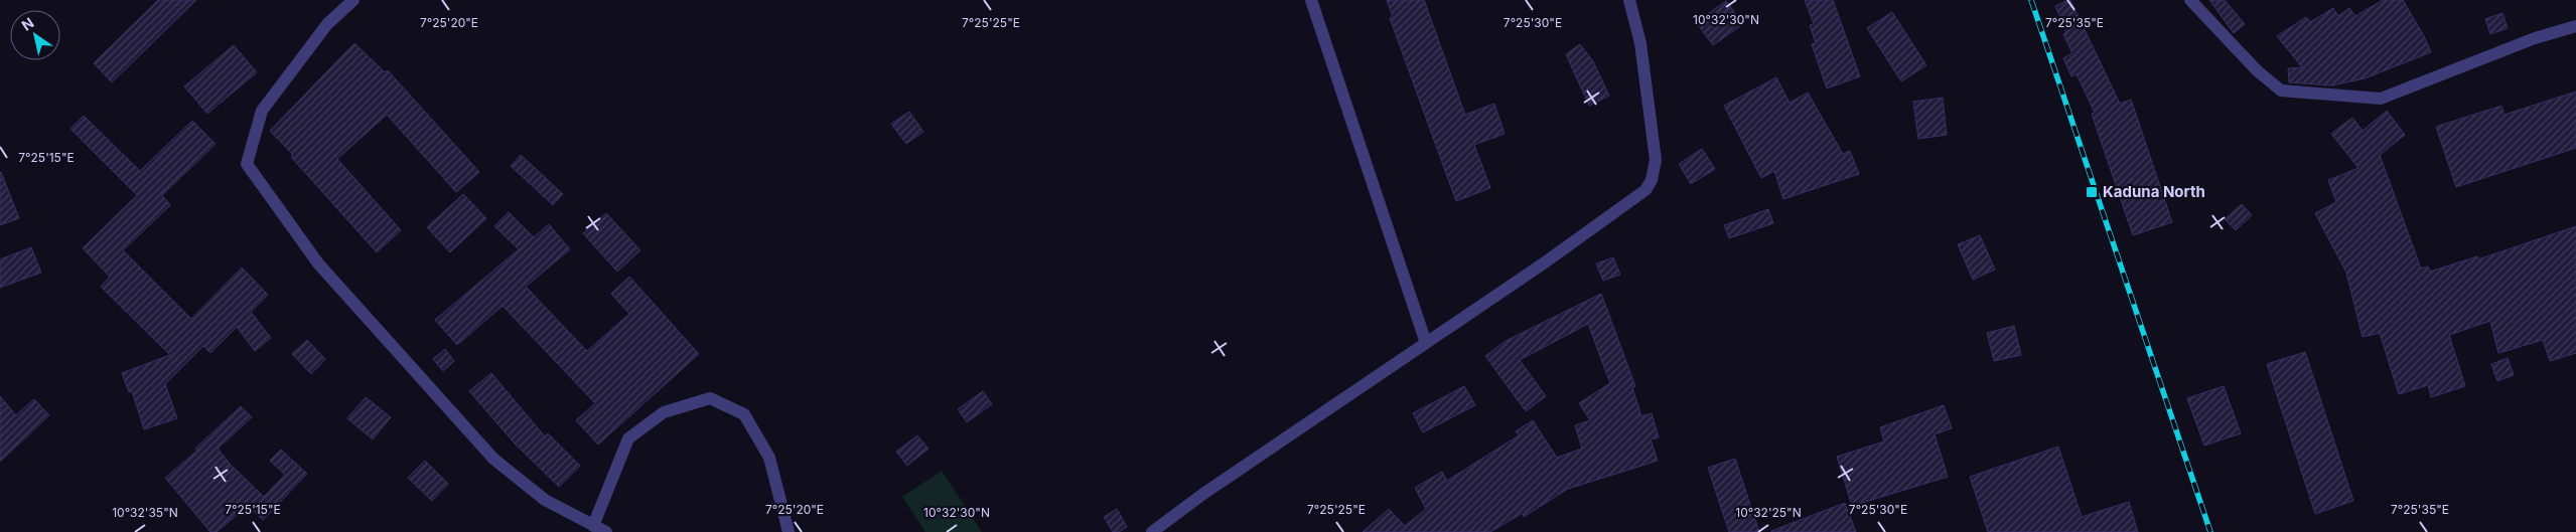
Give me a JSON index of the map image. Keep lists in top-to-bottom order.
{
  "places": {
    "transit": ["Kaduna North"]
  },
  "north": "top left",
  "coordinates": [
    "10°32'30\"N",
    "7°25'20\"E",
    "7°25'25\"E",
    "7°25'30\"E",
    "7°25'35\"E",
    "7°25'15\"E",
    "10°32'35\"N",
    "10°32'25\"N"
  ]
}
